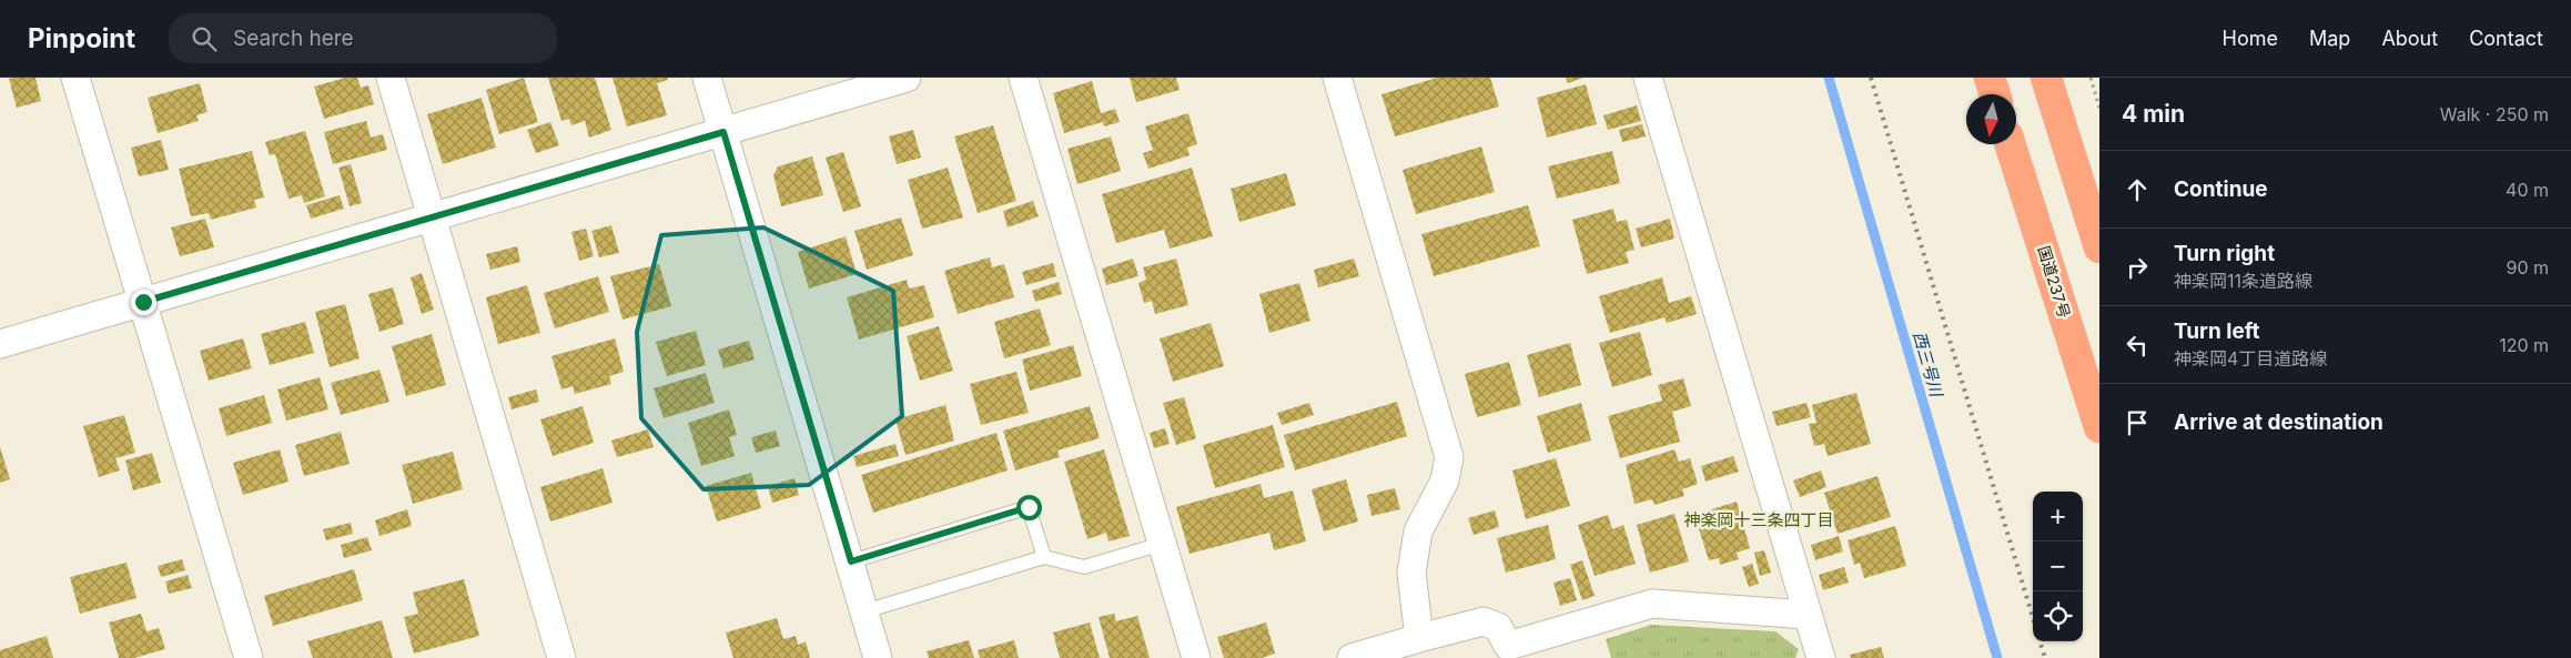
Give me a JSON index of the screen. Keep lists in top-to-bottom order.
{
  "streets": {
    "highway": ["国道237号"]
  },
  "districts": ["神楽岡十三条四丁目"],
  "water": ["西三号川"],
  "north": "bottom",
  "page": {
    "header": "Pinpoint",
    "search": "Search here",
    "nav": [
      "Home",
      "Map",
      "About",
      "Contact"
    ],
    "heading": ["4 min", "Walk · 250 m"],
    "list": [
      ["Continue", "40 m"],
      ["Turn right", "神楽岡11条道路線", "90 m"],
      ["Turn left", "神楽岡4丁目道路線", "120 m"],
      "Arrive at destination"
    ],
    "map_buttons": ["+", "−"]
  }
}
